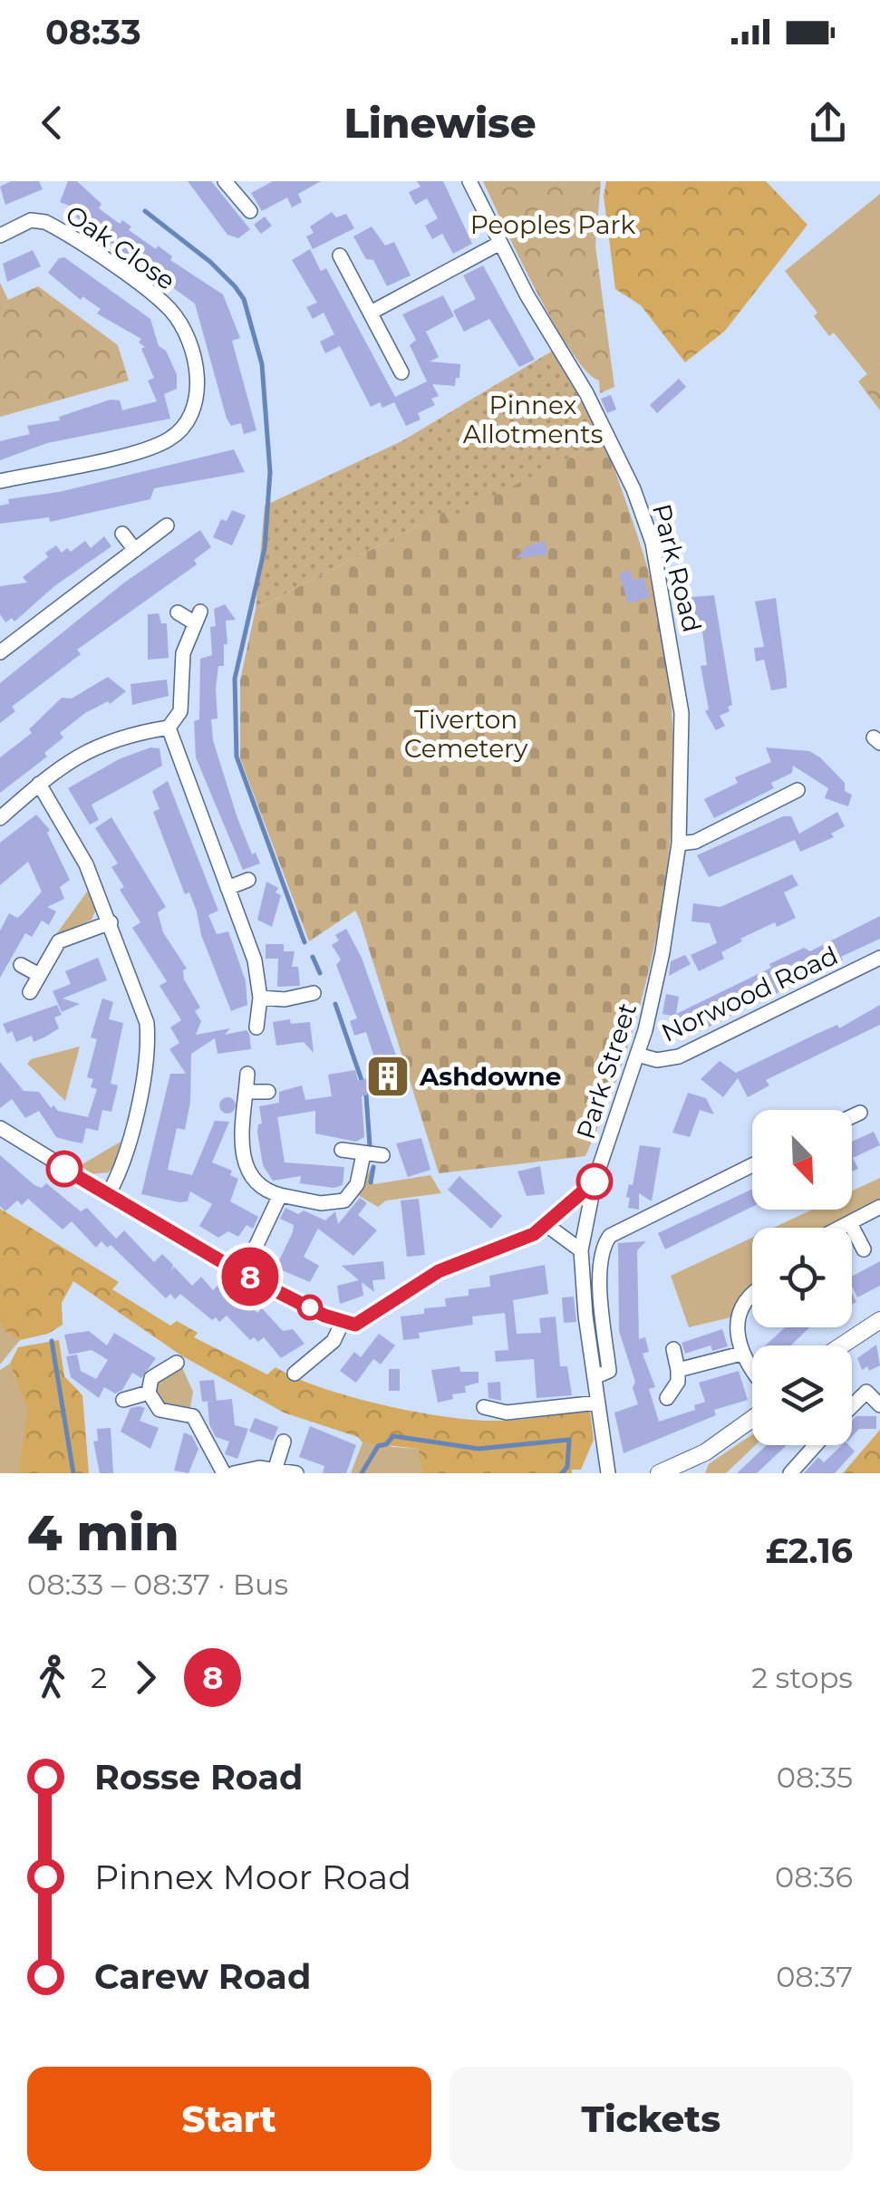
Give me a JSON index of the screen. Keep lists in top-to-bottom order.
{
  "streets": {
    "street": [
      "Oak Close",
      "Park Road",
      "Norwood Road",
      "Park Street"
    ]
  },
  "crossings": [
    ["Park Road", "Park Street"],
    ["Norwood Road", "Park Street"]
  ],
  "parks": ["Peoples Park", "Pinnex Allotments", "Tiverton Cemetery"],
  "places": {
    "building": ["Ashdowne"]
  },
  "lines": ["bus line 8"],
  "north": "bottom right",
  "page": {
    "status": "08:33",
    "header": "Linewise",
    "on_map": "8",
    "heading": ["4 min", "08:33 – 08:37 · Bus", "£2.16"],
    "legs": ["2", "8", "2 stops"],
    "list": [
      {
        "name": "Rosse Road",
        "value": "08:35"
      },
      {
        "name": "Pinnex Moor Road",
        "value": "08:36"
      },
      {
        "name": "Carew Road",
        "value": "08:37"
      }
    ],
    "buttons": ["Start", "Tickets"]
  }
}
